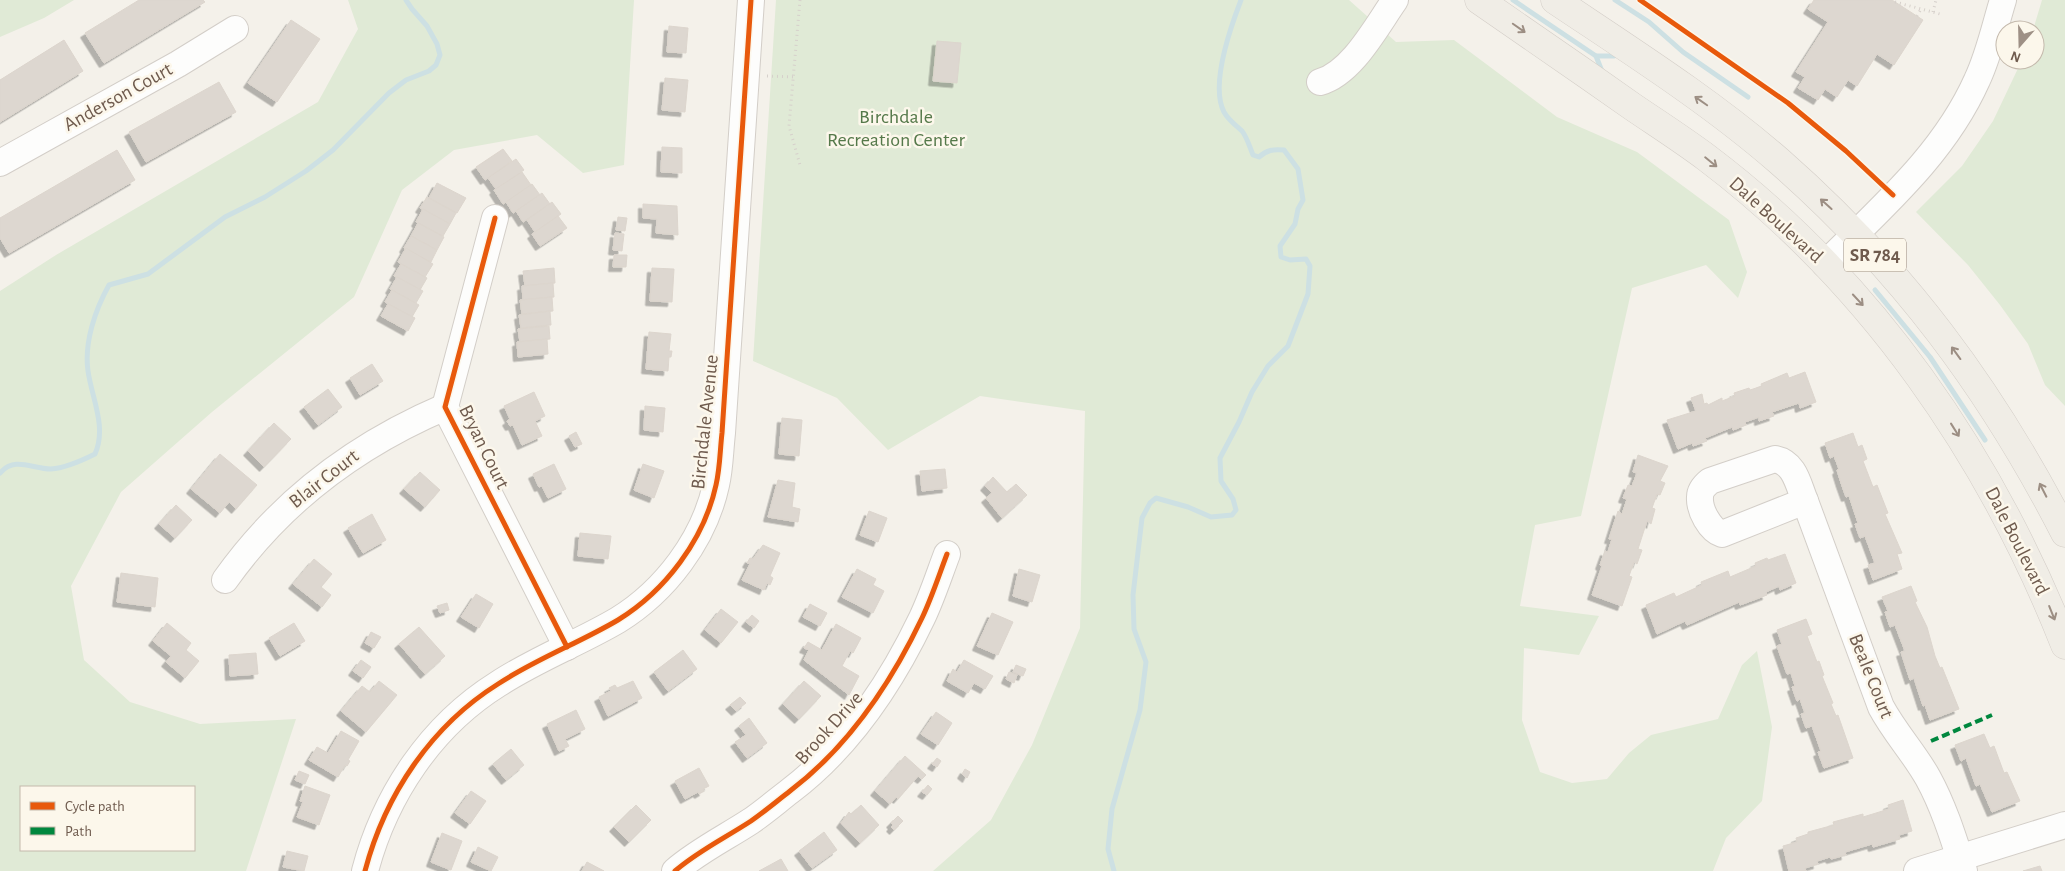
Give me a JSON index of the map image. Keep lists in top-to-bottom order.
{
  "streets": {
    "main road": ["Dale Boulevard", "SR 784"],
    "street": [
      "Anderson Court",
      "Birchdale Avenue",
      "Bryan Court",
      "Blair Court",
      "Beale Court",
      "Brook Drive"
    ]
  },
  "crossings": [
    ["Birchdale Avenue", "Bryan Court"],
    ["Bryan Court", "Blair Court"]
  ],
  "parks": ["Birchdale Recreation Center"],
  "legend": ["Cycle path", "Path"],
  "north": "bottom"
}
